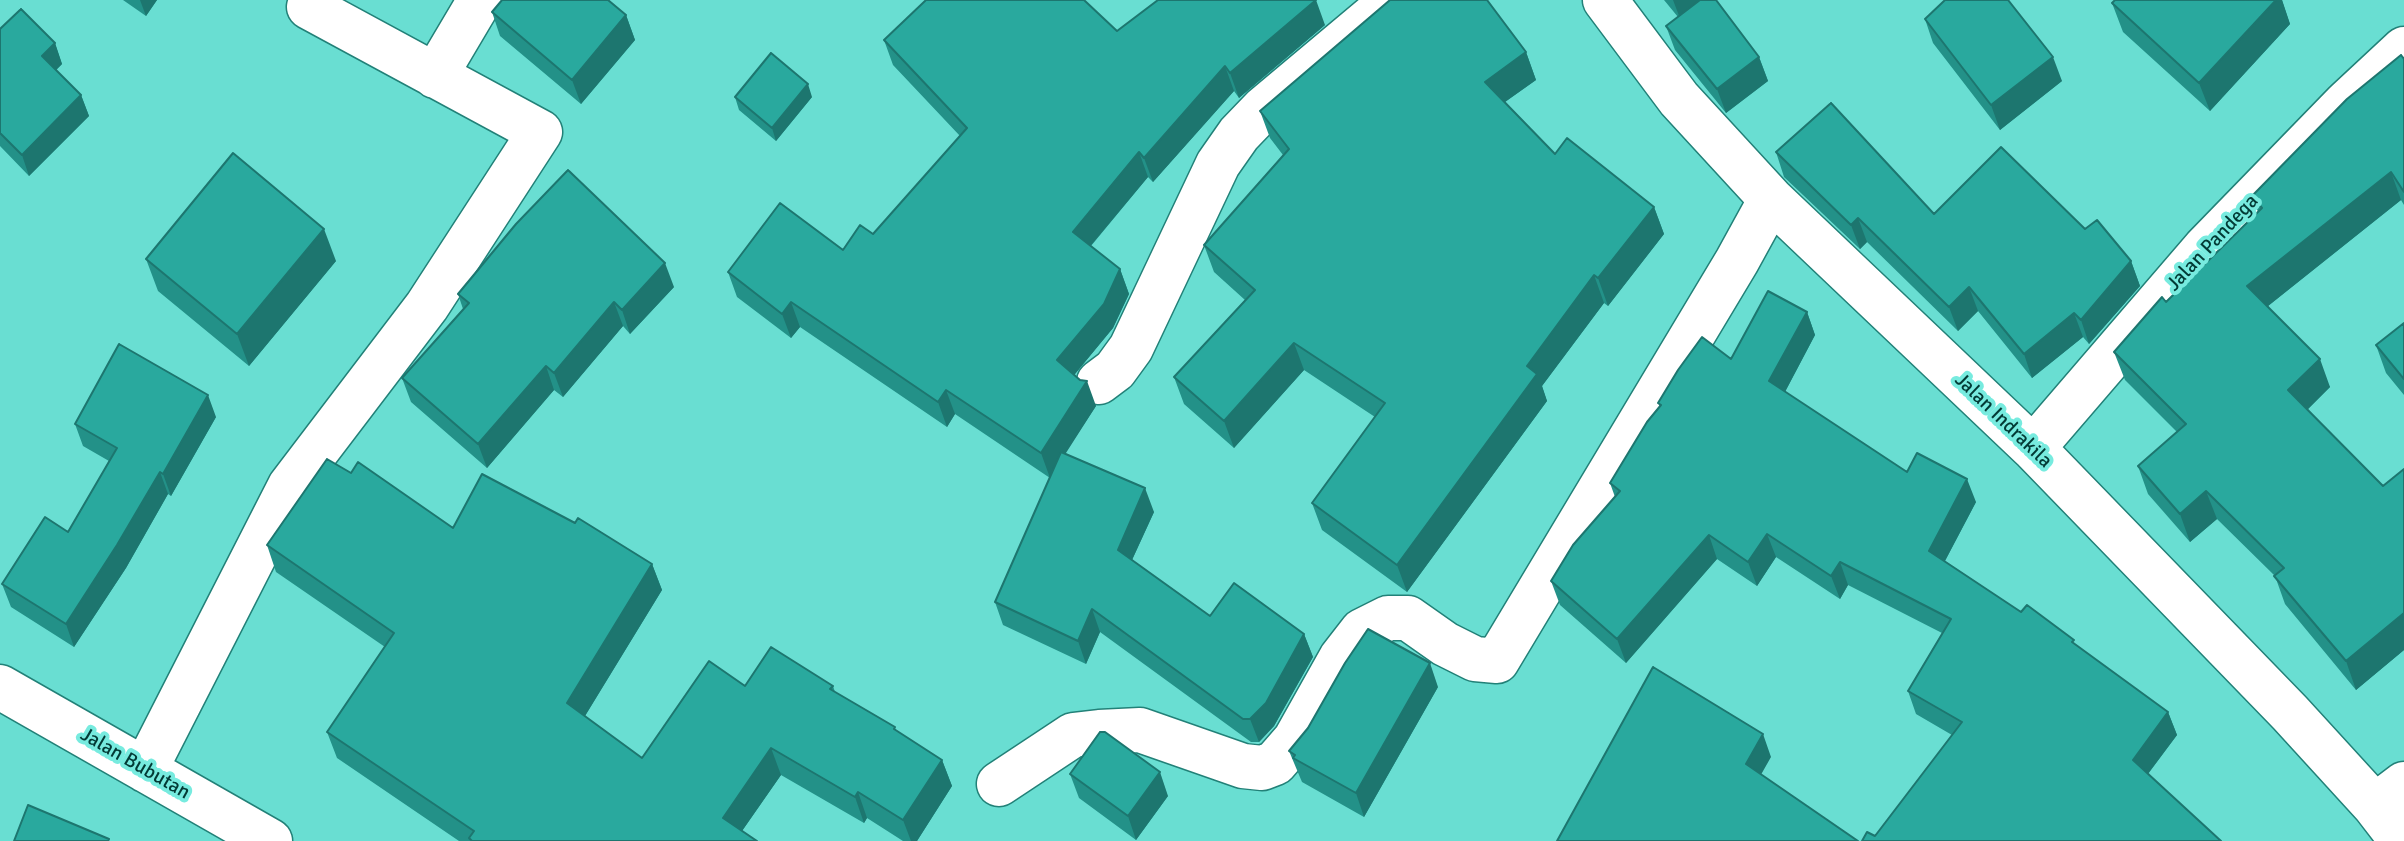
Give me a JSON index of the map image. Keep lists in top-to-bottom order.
{
  "streets": {
    "street": ["Jalan Pandega", "Jalan Indrakila", "Jalan Bubutan"]
  },
  "crossings": [
    ["Jalan Pandega", "Jalan Indrakila"]
  ]
}
